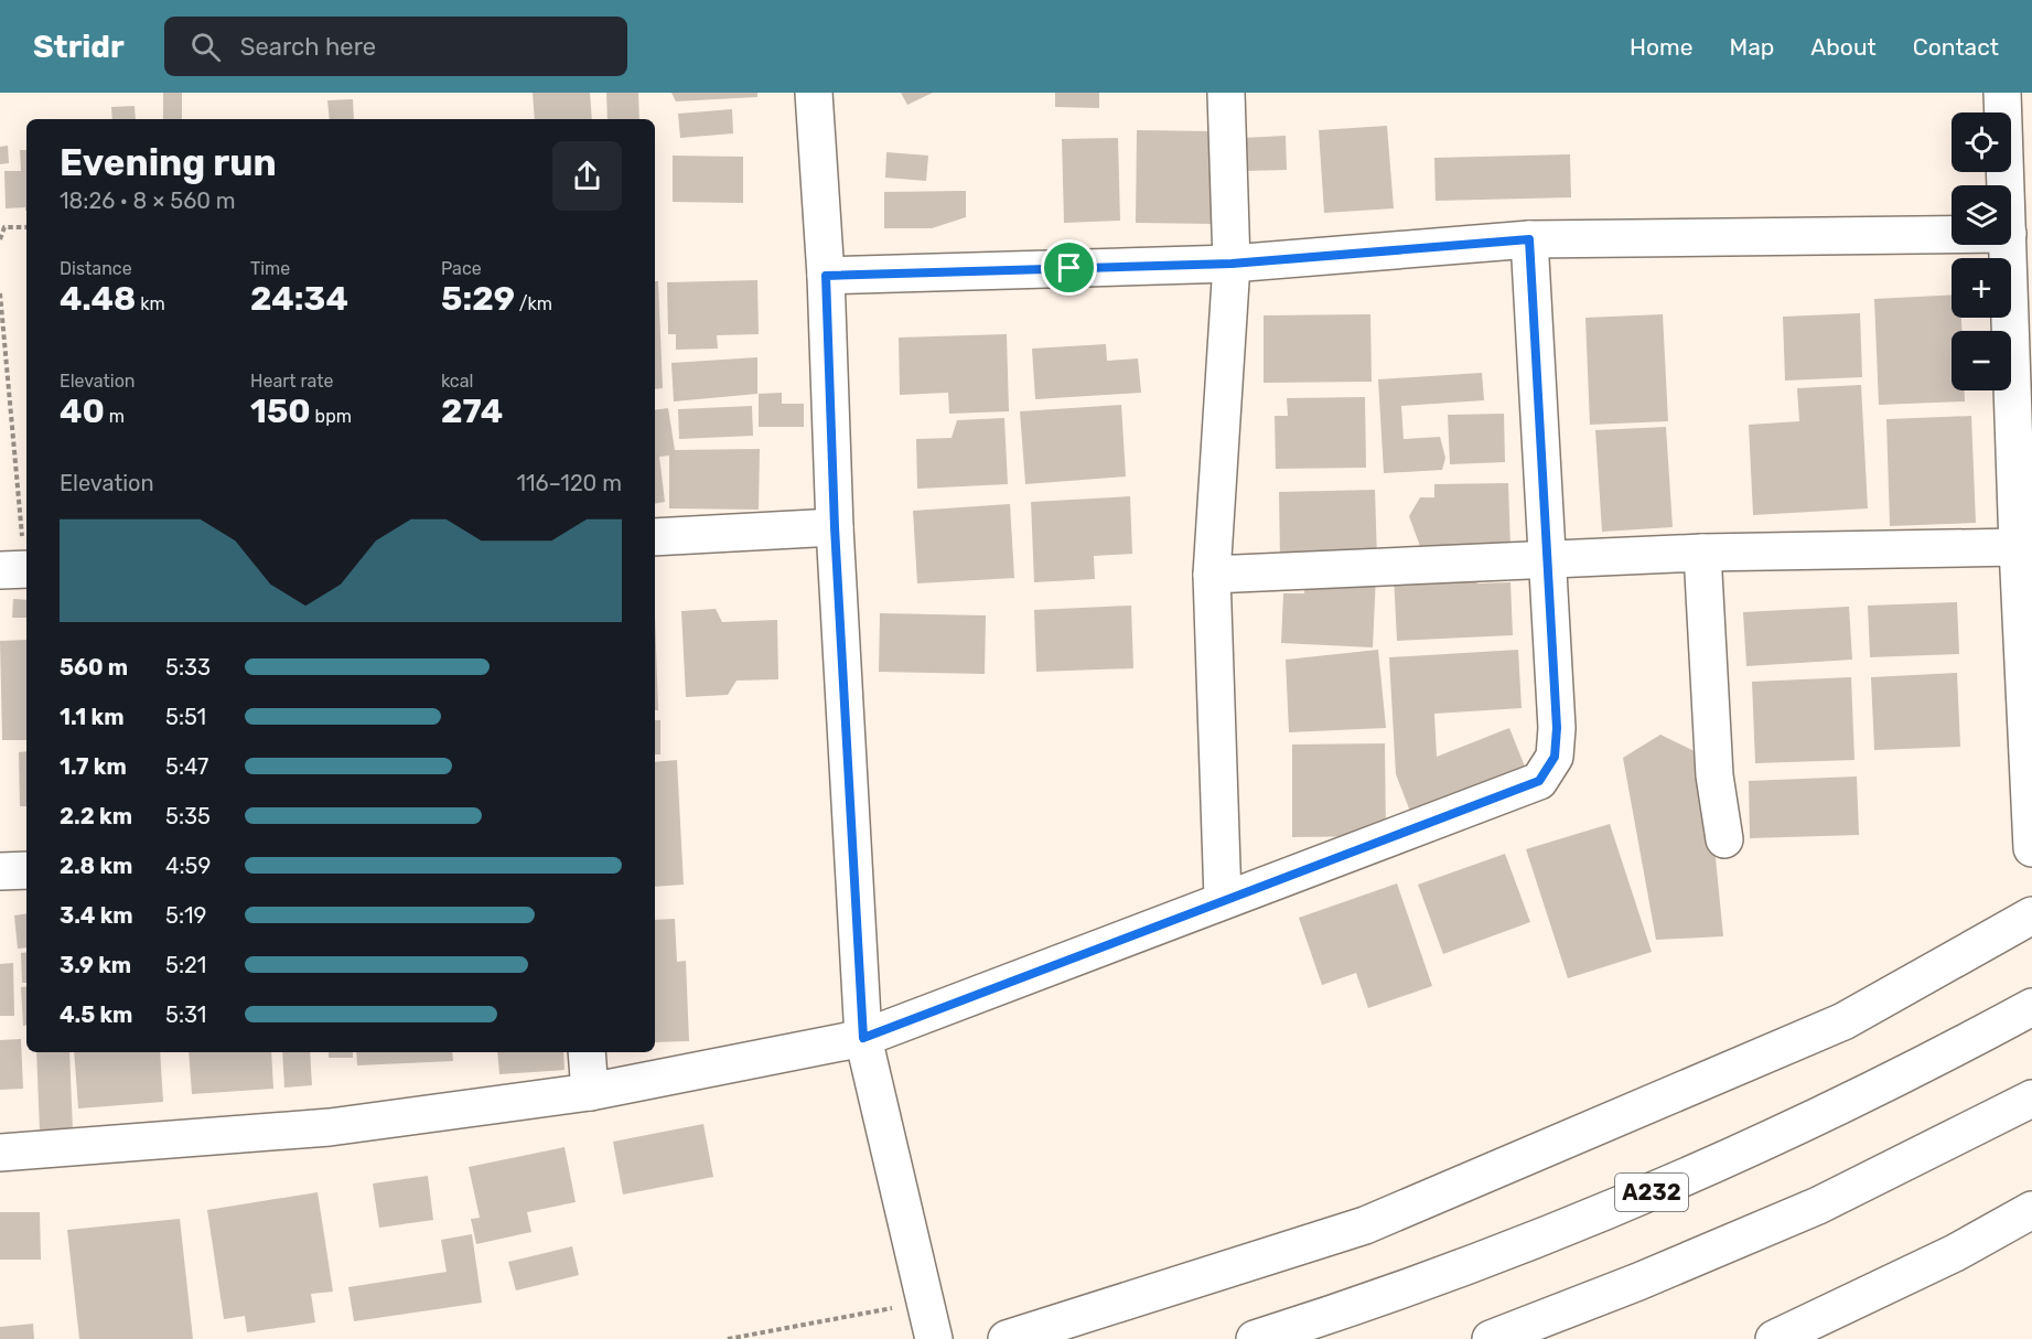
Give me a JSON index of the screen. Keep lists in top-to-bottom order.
{
  "streets": {
    "main road": ["A232"]
  },
  "page": {
    "header": "Stridr",
    "search": "Search here",
    "nav": [
      "Home",
      "Map",
      "About",
      "Contact"
    ],
    "map_buttons": ["+", "−"],
    "heading": ["Evening run", "18:26 · 8 × 560 m"],
    "stats": [
      ["Distance", "4.48 km"],
      ["Time", "24:34"],
      ["Pace", "5:29 /km"],
      ["Elevation", "40 m"],
      ["Heart rate", "150 bpm"],
      ["kcal", "274"]
    ],
    "chart": ["Elevation", "116–120 m"],
    "list": [
      {
        "name": "560 m",
        "note": "5:33"
      },
      {
        "name": "1.1 km",
        "note": "5:51"
      },
      {
        "name": "1.7 km",
        "note": "5:47"
      },
      {
        "name": "2.2 km",
        "note": "5:35"
      },
      {
        "name": "2.8 km",
        "note": "4:59"
      },
      {
        "name": "3.4 km",
        "note": "5:19"
      },
      {
        "name": "3.9 km",
        "note": "5:21"
      },
      {
        "name": "4.5 km",
        "note": "5:31"
      }
    ]
  }
}
